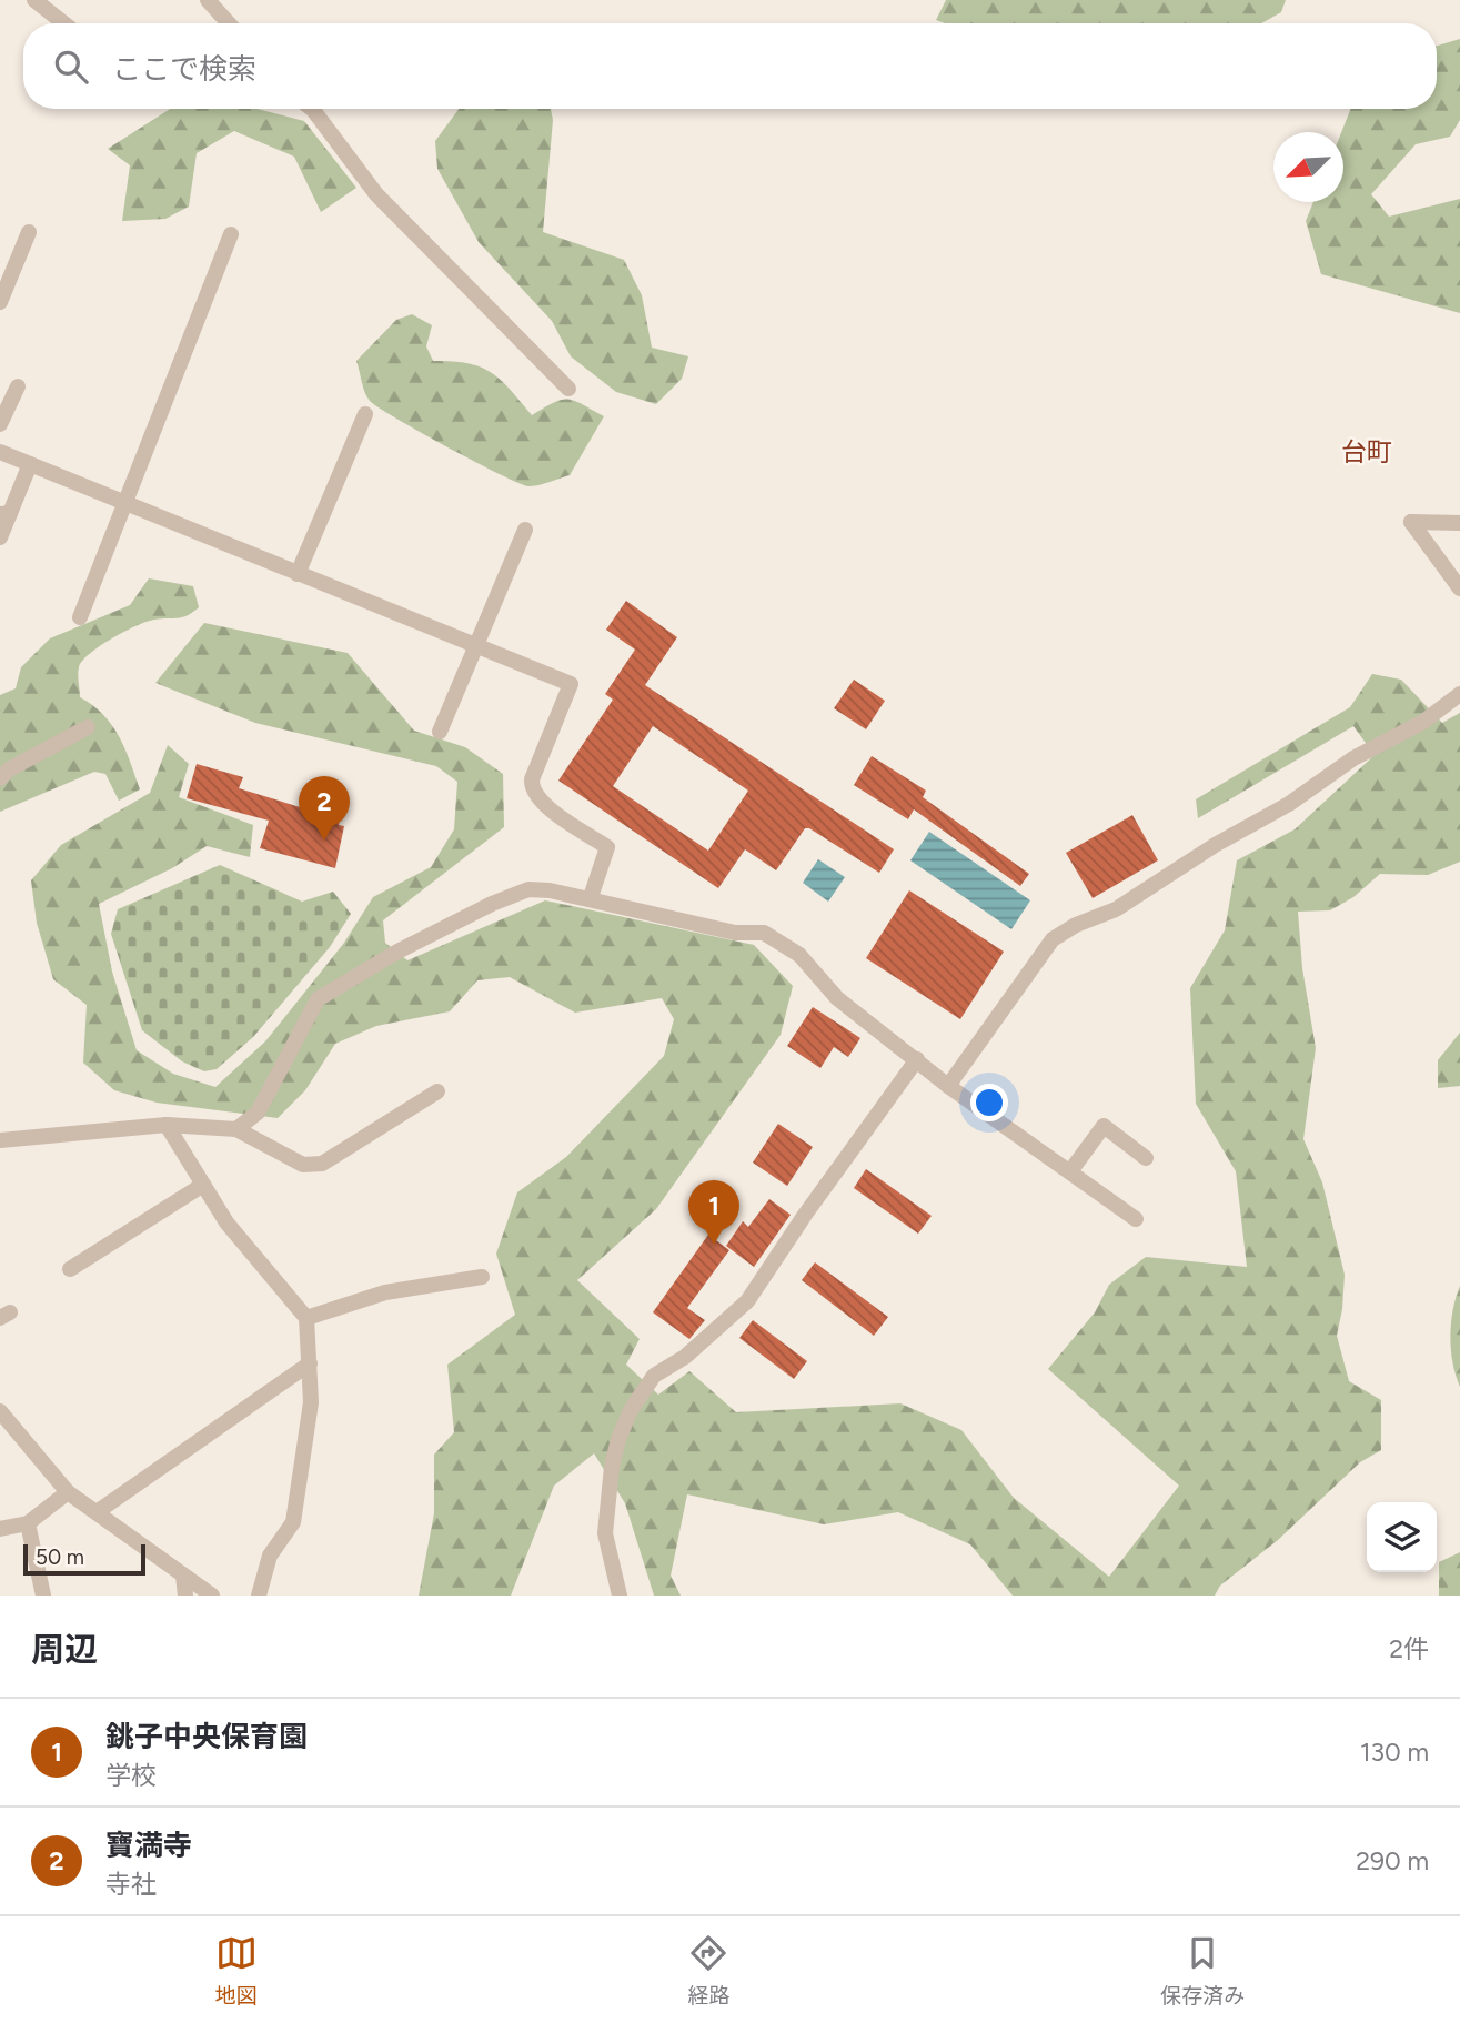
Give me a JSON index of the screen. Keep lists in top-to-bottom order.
{
  "districts": ["台町"],
  "scale_bar": "50 m",
  "north": "bottom left",
  "page": {
    "search": "ここで検索",
    "pins": ["2", "1"],
    "scale": "50 m",
    "heading": ["周辺", "2件"],
    "list": [
      {
        "mark": "1",
        "name": "銚子中央保育園",
        "note": "学校",
        "value": "130 m"
      },
      {
        "mark": "2",
        "name": "寶満寺",
        "note": "寺社",
        "value": "290 m"
      }
    ],
    "nav": ["地図", "経路", "保存済み"]
  }
}
